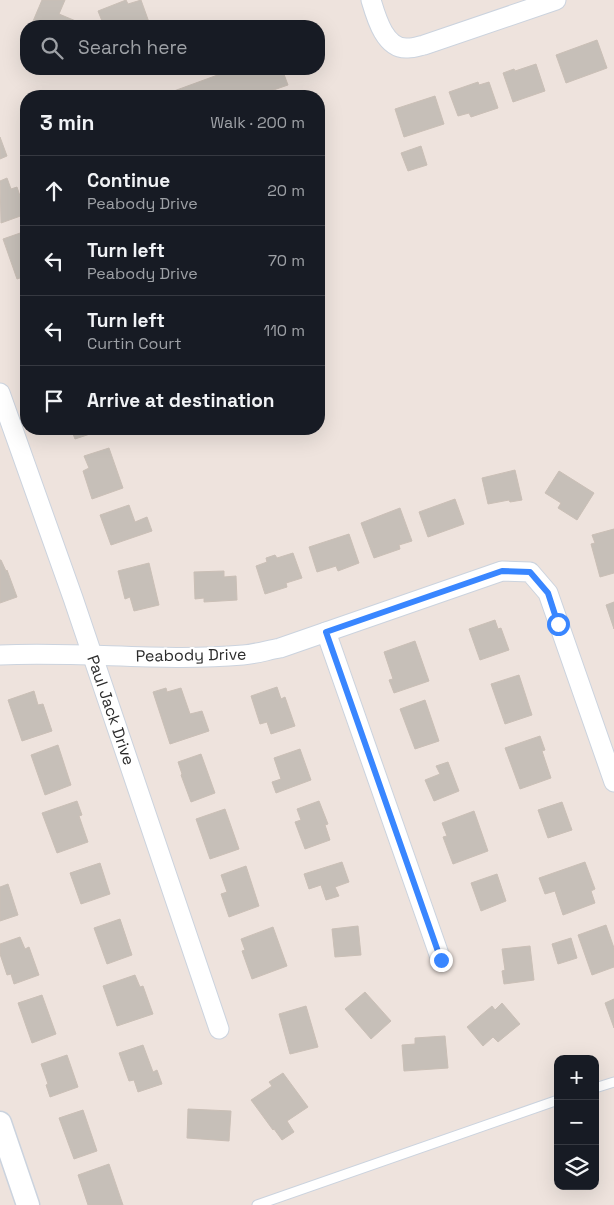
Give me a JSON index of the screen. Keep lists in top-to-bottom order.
{
  "streets": {
    "street": ["Peabody Drive", "Paul Jack Drive"]
  },
  "crossings": [
    ["Peabody Drive", "Paul Jack Drive"]
  ],
  "page": {
    "search": "Search here",
    "heading": ["3 min", "Walk · 200 m"],
    "list": [
      ["Continue", "Peabody Drive", "20 m"],
      ["Turn left", "Peabody Drive", "70 m"],
      ["Turn left", "Curtin Court", "110 m"],
      "Arrive at destination"
    ],
    "map_buttons": ["+", "−"]
  }
}
